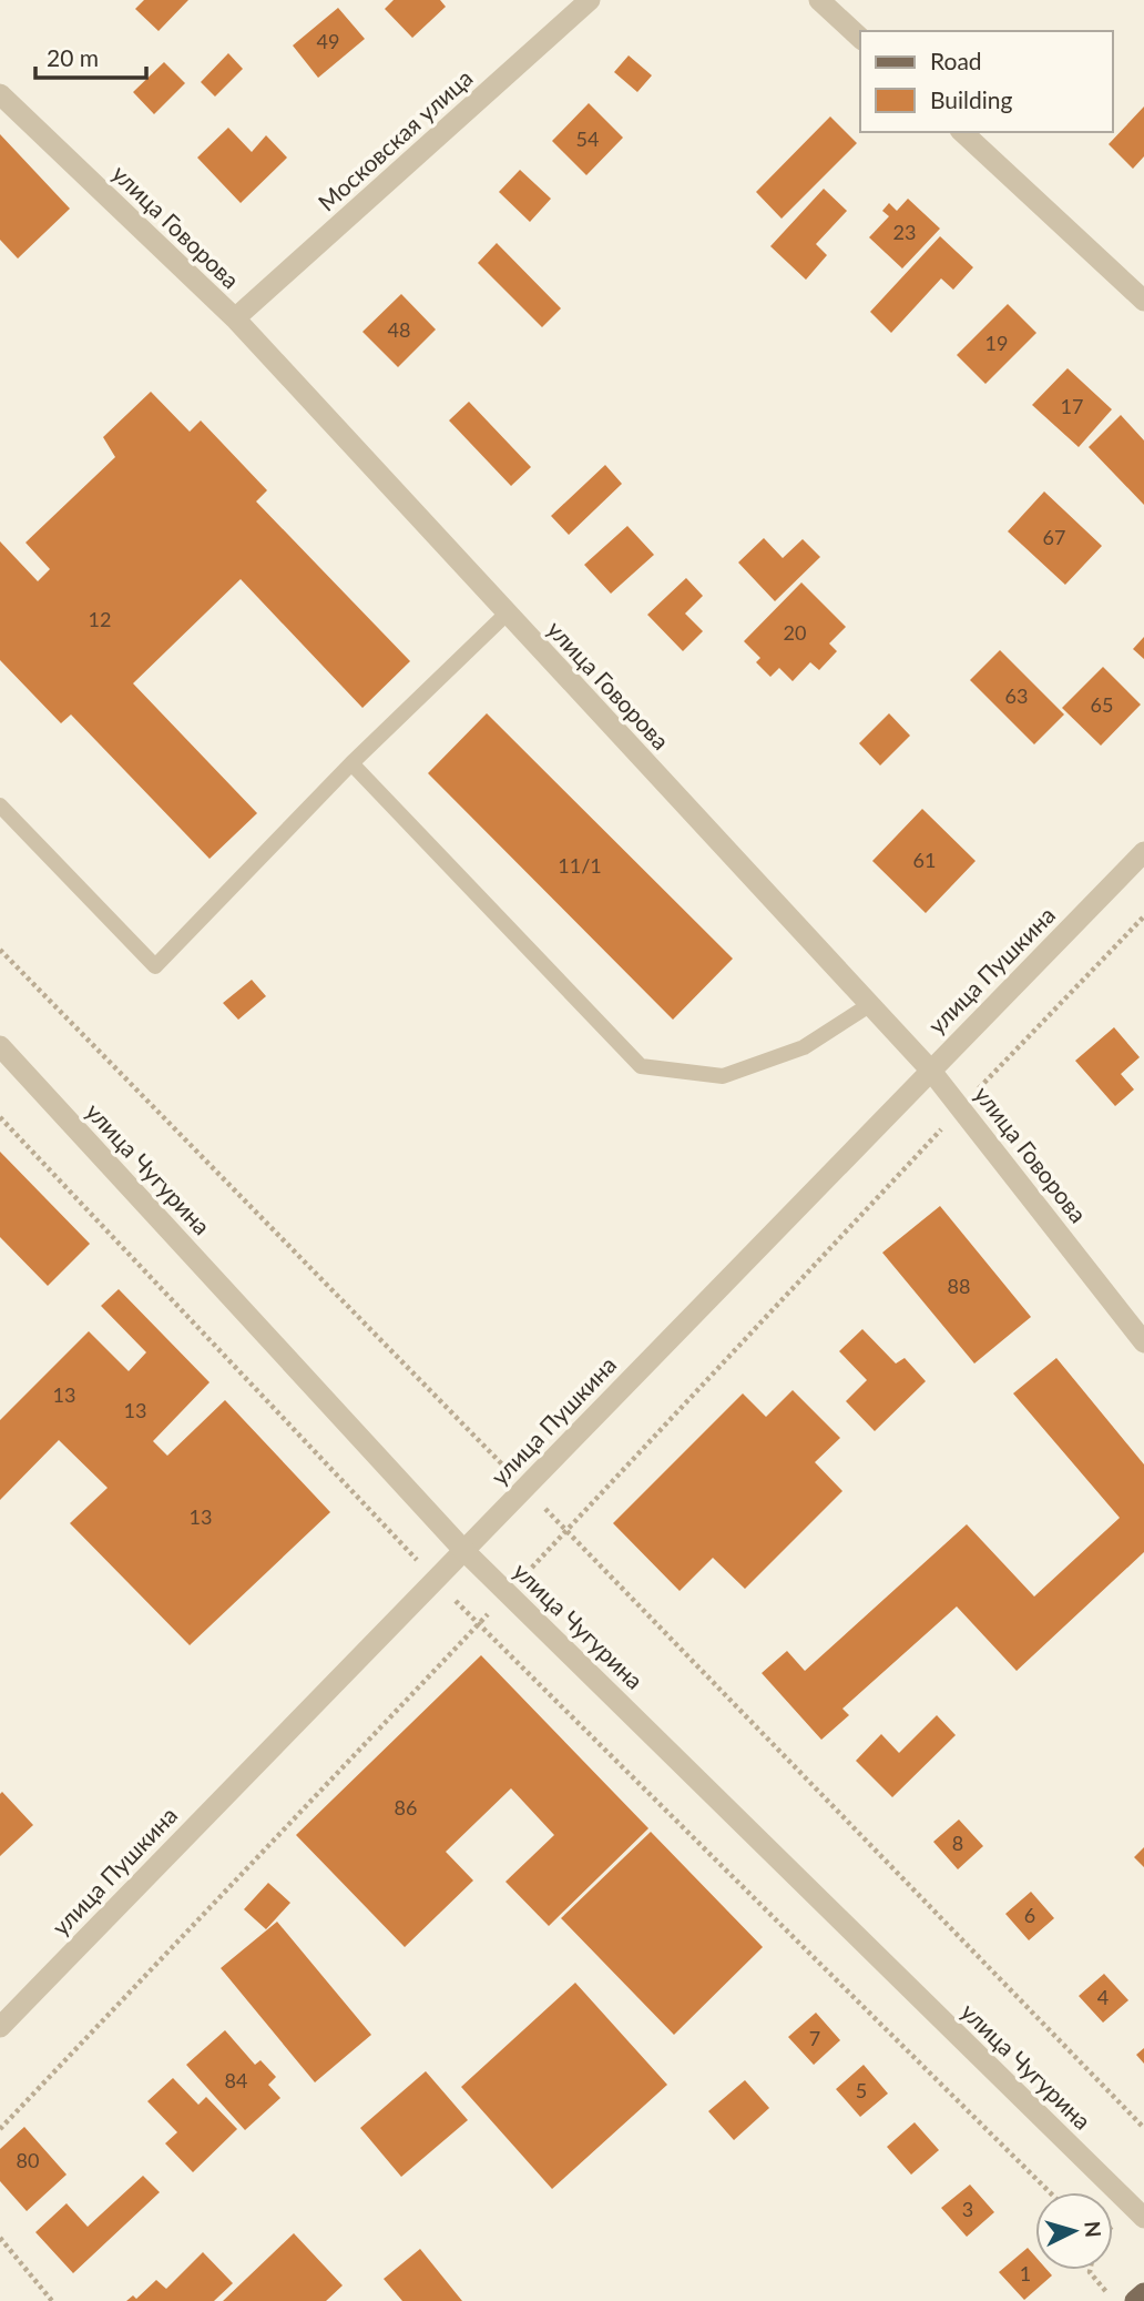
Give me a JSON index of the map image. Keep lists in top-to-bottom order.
{
  "streets": {
    "street": [
      "Московская улица",
      "улица Говорова",
      "улица Пушкина",
      "улица Чугурина"
    ]
  },
  "crossings": [
    ["Московская улица", "улица Говорова"],
    ["улица Говорова", "улица Пушкина"],
    ["улица Пушкина", "улица Чугурина"]
  ],
  "house_numbers": [
    "49",
    "54",
    "23",
    "48",
    "19",
    "17",
    "67",
    "12",
    "20",
    "63",
    "65",
    "61",
    "11/1",
    "88",
    "13",
    "13",
    "13",
    "86",
    "8",
    "6",
    "4",
    "7",
    "84",
    "5",
    "80",
    "3",
    "1"
  ],
  "legend": ["Road", "Building"],
  "scale_bar": "20 m",
  "north": "right"
}
